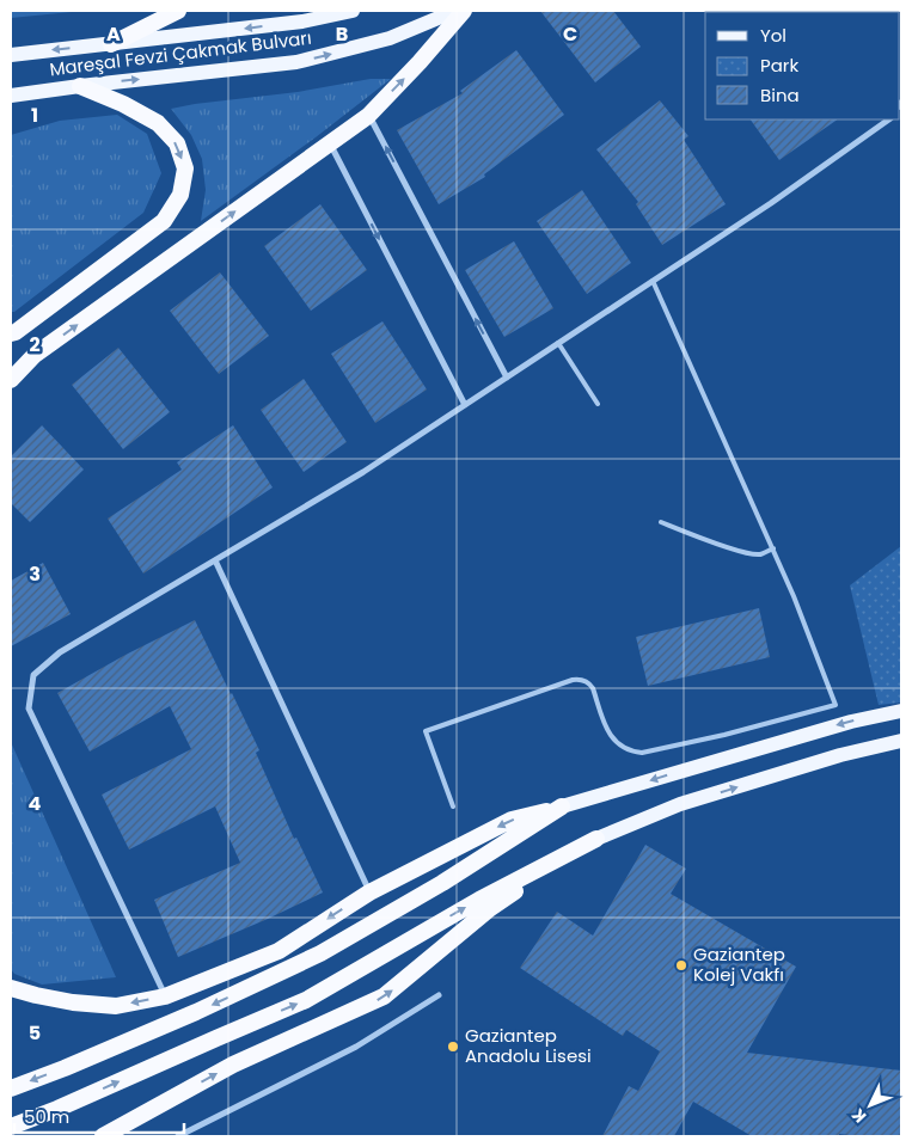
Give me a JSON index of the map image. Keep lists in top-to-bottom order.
{
  "streets": {
    "main road": ["Mareşal Fevzi Çakmak Bulvarı"]
  },
  "places": ["Gaziantep Kolej Vakfı", "Gaziantep Anadolu Lisesi"],
  "legend": ["Yol", "Park", "Bina"],
  "scale_bar": "50 m",
  "north": "bottom left",
  "grid": {
    "columns": ["A", "B", "C"],
    "rows": [
      "1",
      "2",
      "3",
      "4",
      "5"
    ]
  }
}
